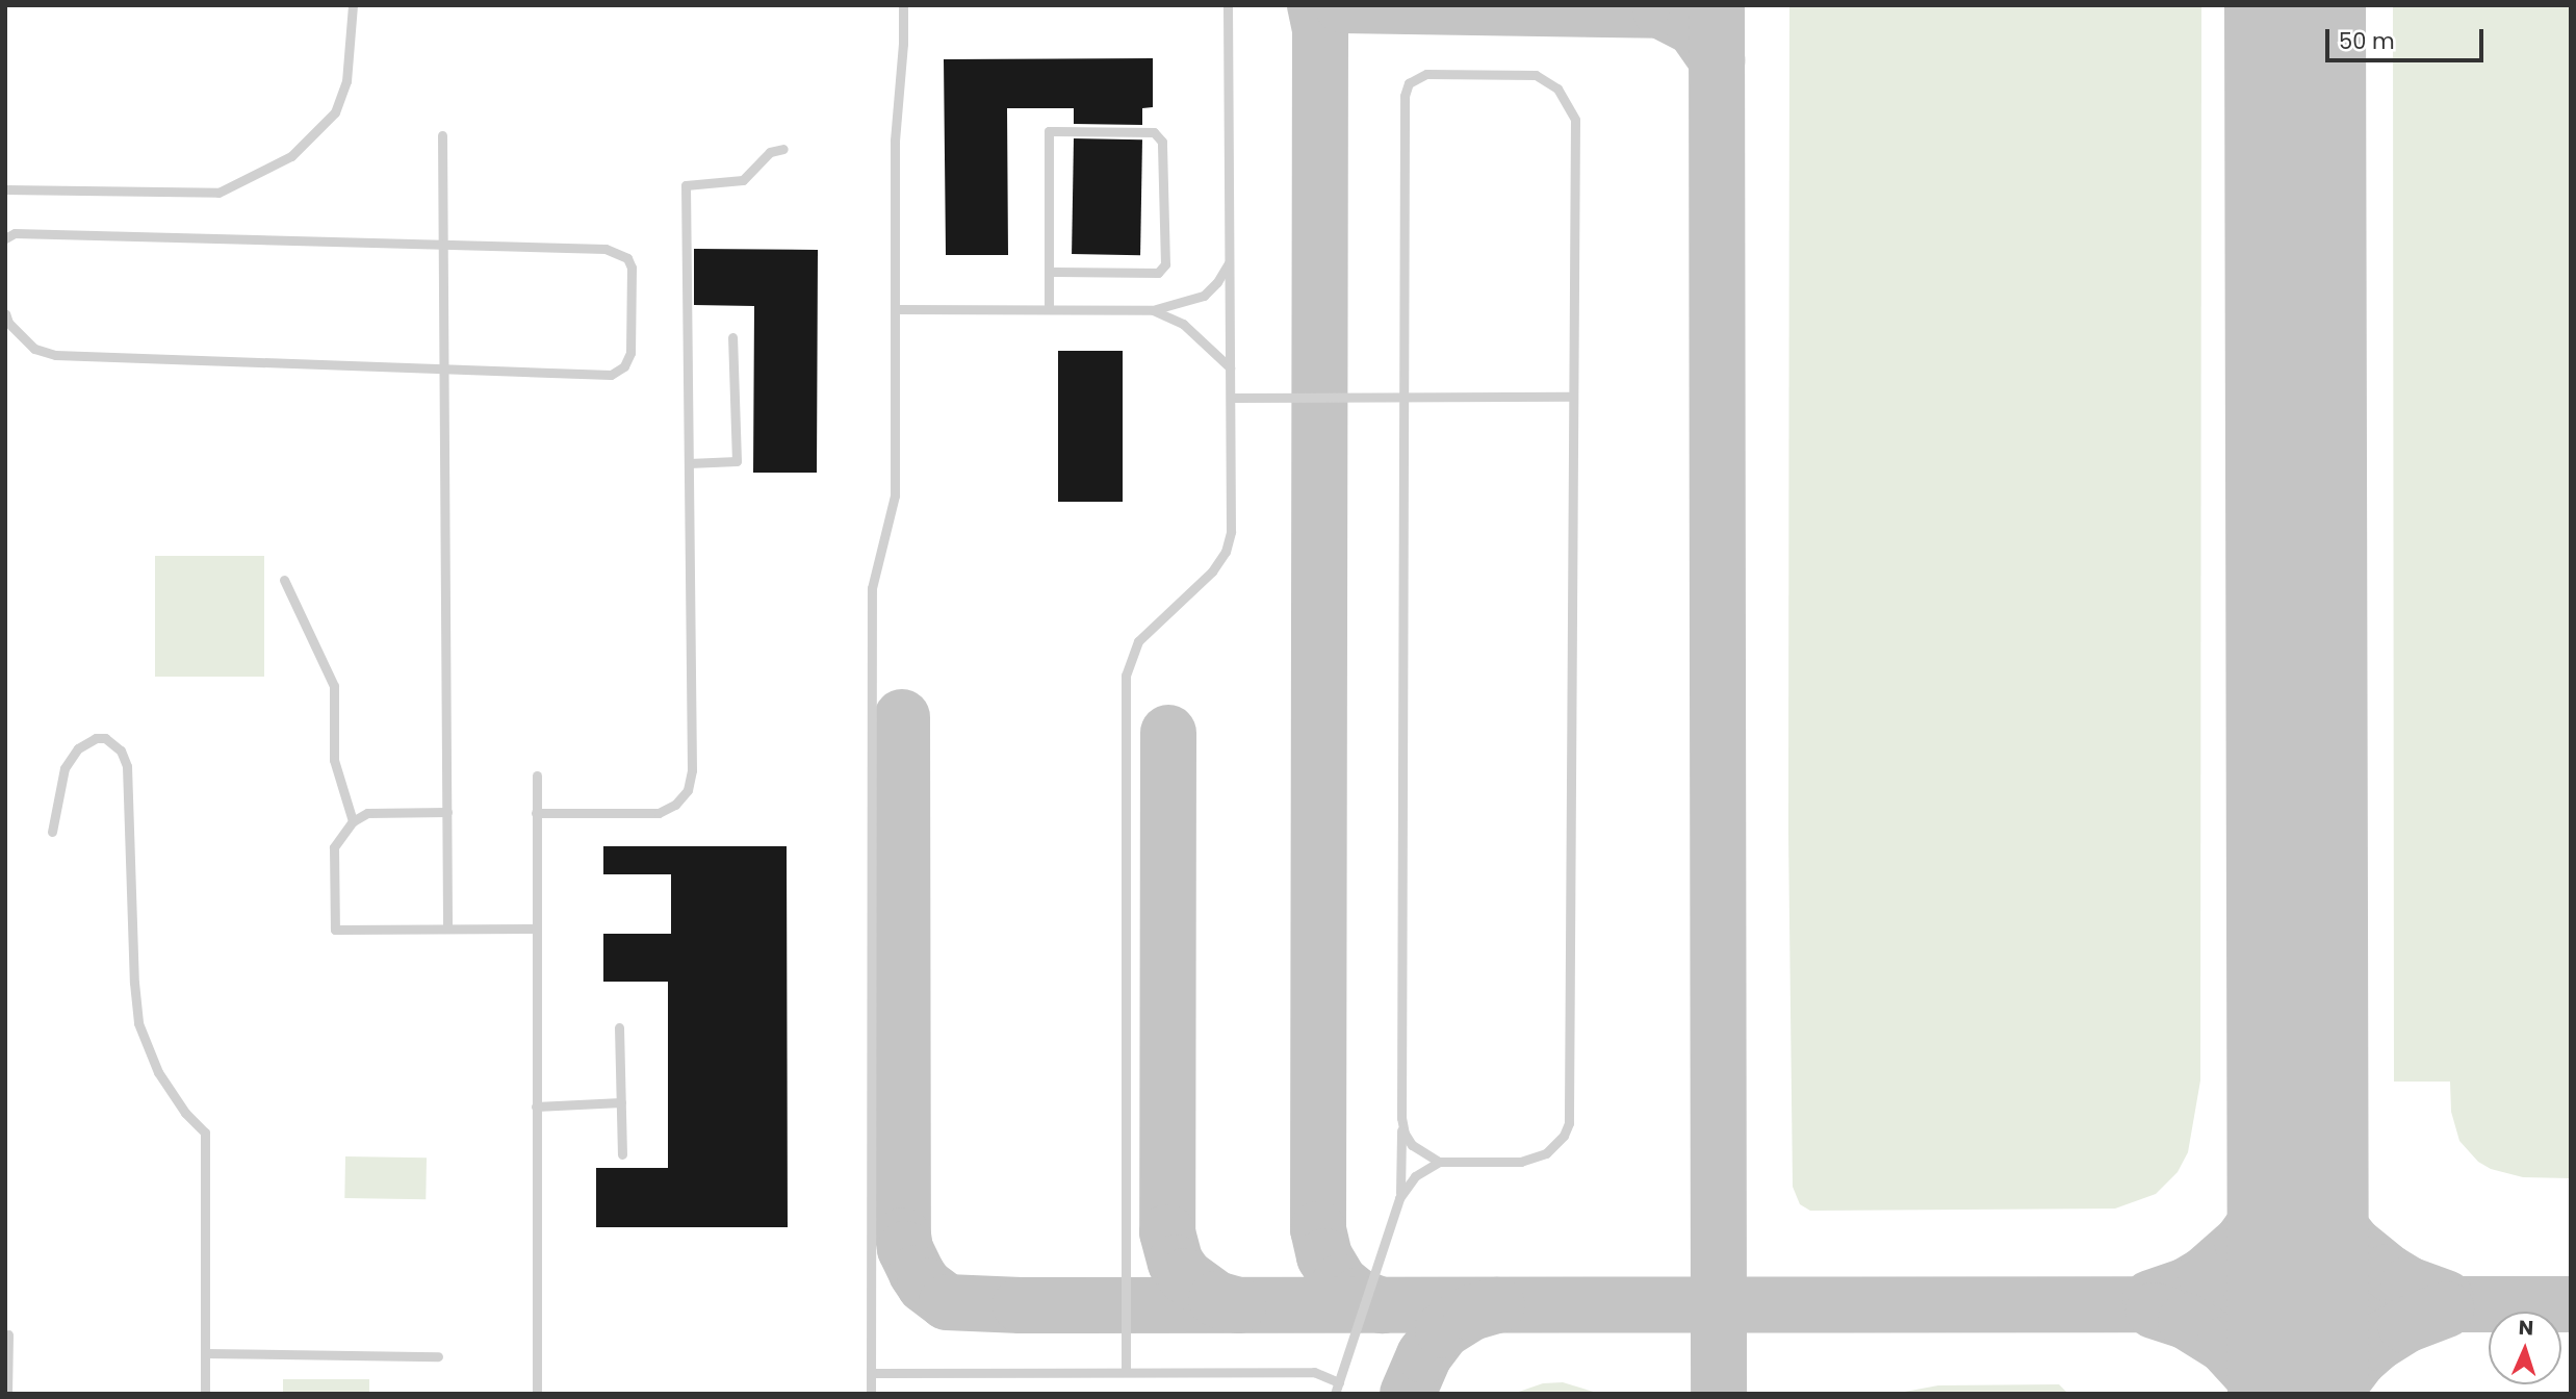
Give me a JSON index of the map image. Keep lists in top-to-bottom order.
{
  "scale_bar": "50 m",
  "north": "top"
}
